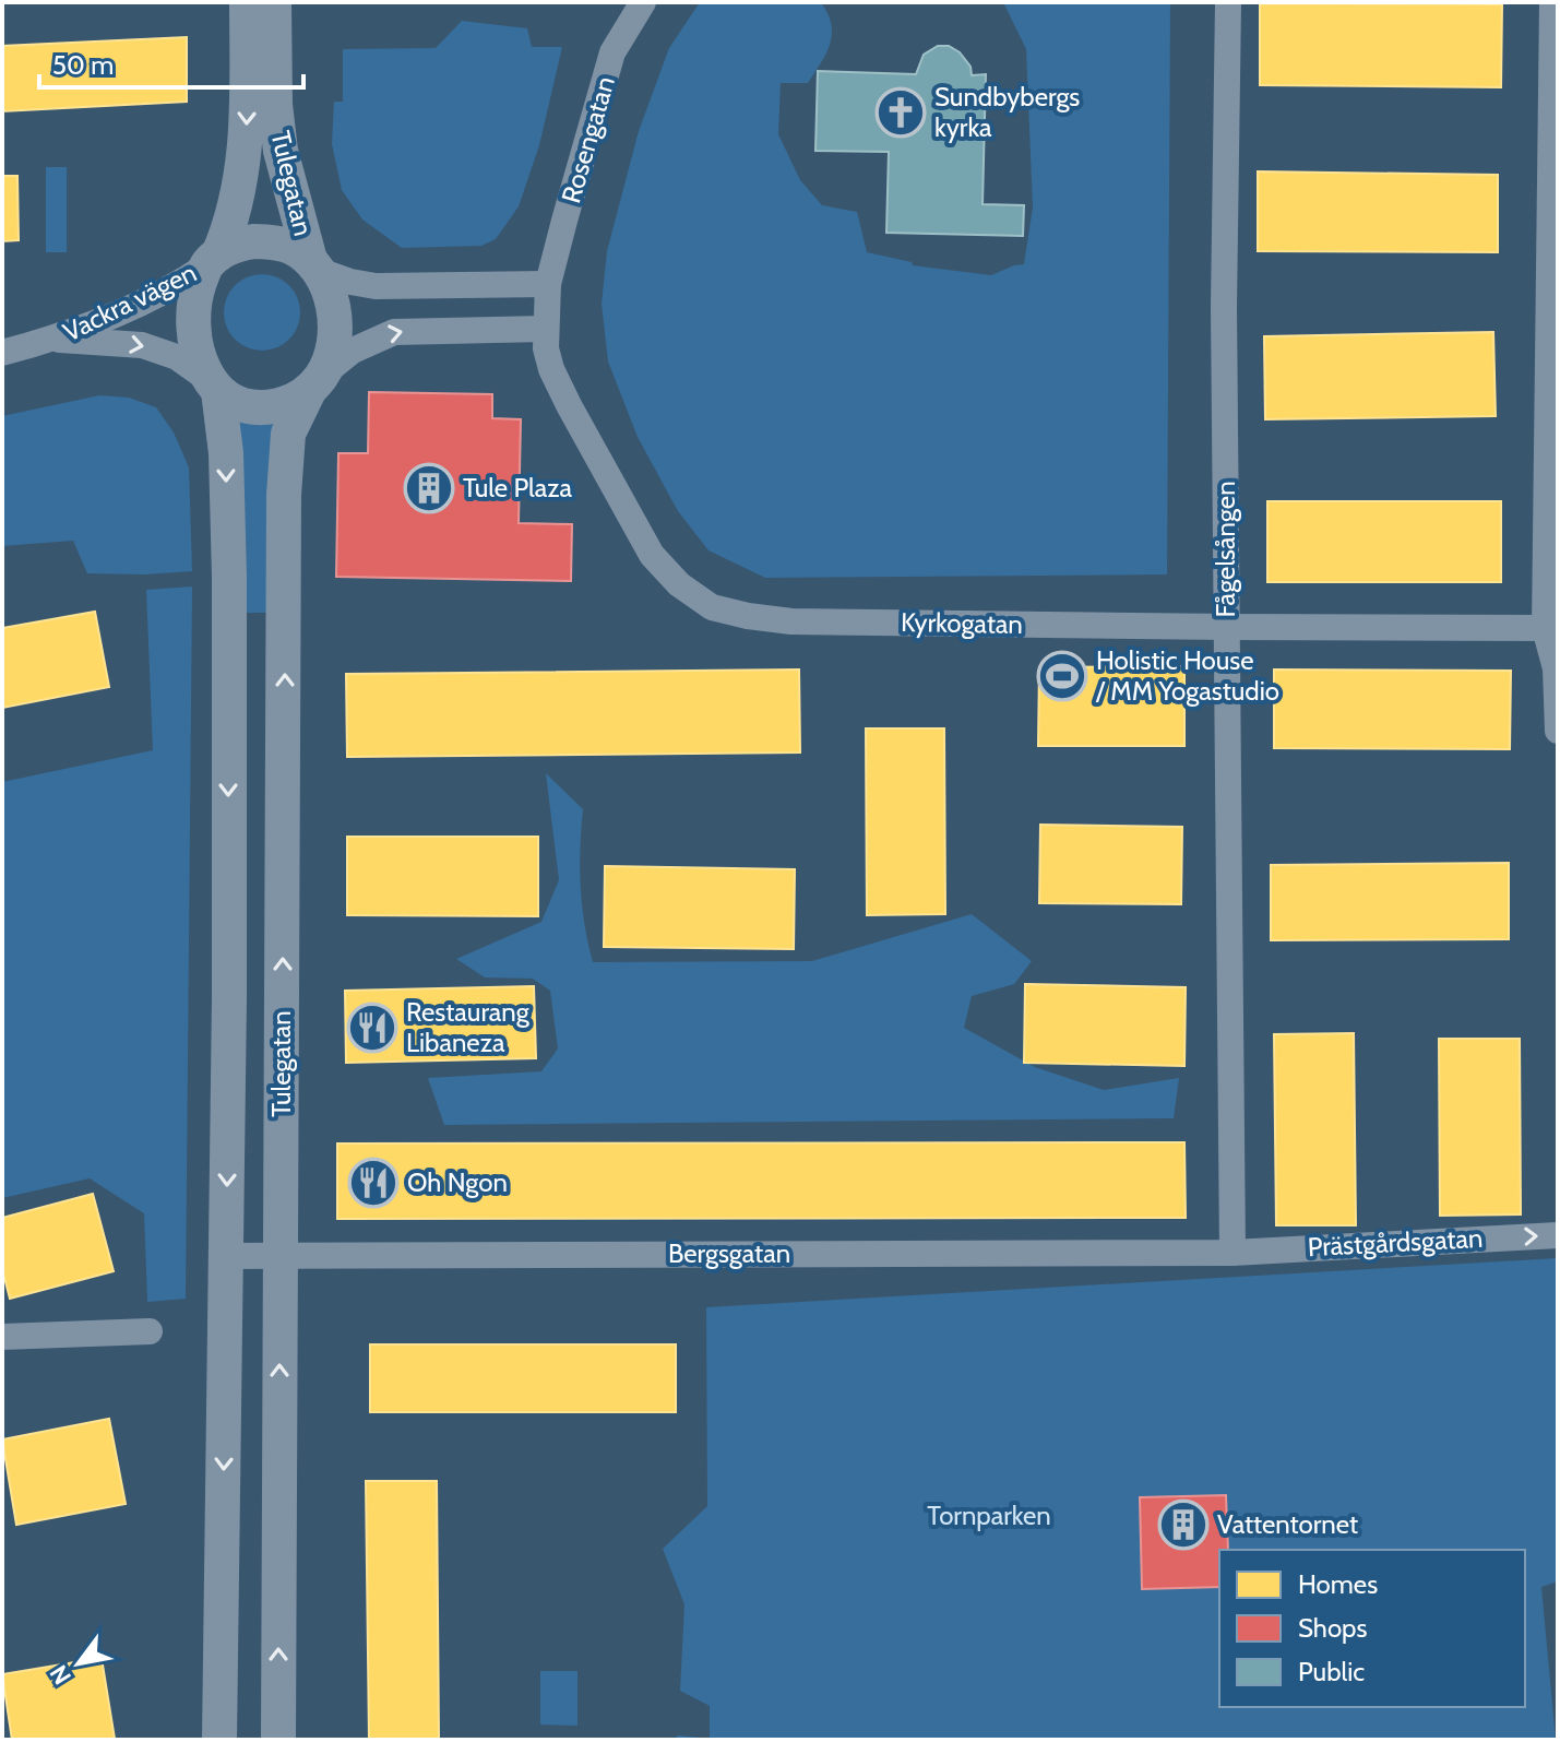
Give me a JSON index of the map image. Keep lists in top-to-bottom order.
{
  "streets": {
    "street": [
      "Rosengatan",
      "Tulegatan",
      "Vackra vägen",
      "Fågelsången",
      "Kyrkogatan",
      "Prästgårdsgatan",
      "Bergsgatan"
    ]
  },
  "crossings": [
    ["Rosengatan", "Kyrkogatan"],
    ["Tulegatan", "Vackra vägen"],
    ["Tulegatan", "Bergsgatan"],
    ["Fågelsången", "Kyrkogatan"],
    ["Fågelsången", "Prästgårdsgatan"],
    ["Fågelsången", "Bergsgatan"],
    ["Prästgårdsgatan", "Bergsgatan"]
  ],
  "one_way": ["Vackra vägen", "Prästgårdsgatan"],
  "parks": ["Tornparken"],
  "places": {
    "church": ["Sundbybergs kyrka"],
    "building": ["Tule Plaza", "Vattentornet"],
    "sports": ["Holistic House / MM Yogastudio"],
    "restaurant": ["Restaurang Libaneza", "Oh Ngon"]
  },
  "legend": ["Homes", "Shops", "Public"],
  "scale_bar": "50 m",
  "north": "bottom left"
}
